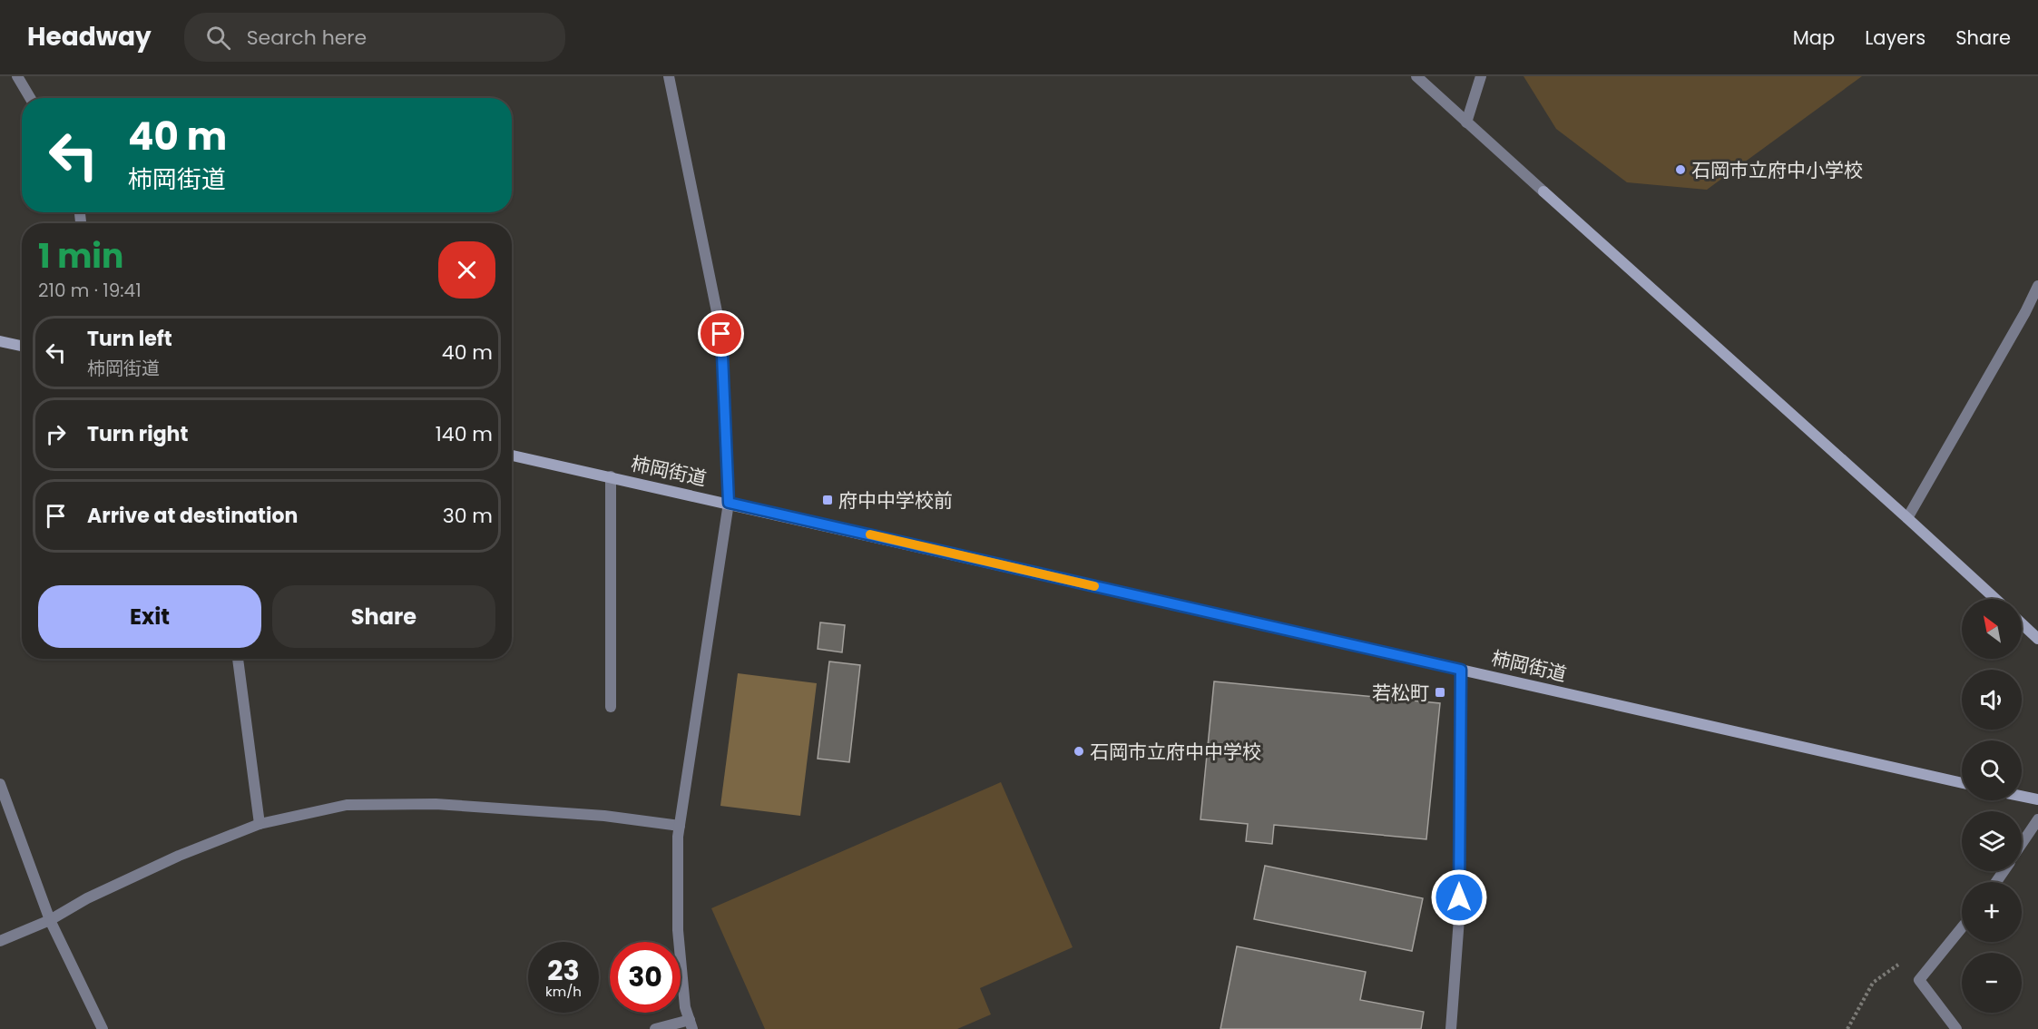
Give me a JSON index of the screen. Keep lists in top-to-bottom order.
{
  "streets": {
    "street": ["柿岡街道"]
  },
  "places": {
    "other": ["石岡市立府中小学校", "石岡市立府中中学校"],
    "transit": ["府中中学校前", "若松町"]
  },
  "north": "top left",
  "page": {
    "header": "Headway",
    "search": "Search here",
    "nav": ["Map", "Layers", "Share"],
    "turn": ["40 m", "柿岡街道"],
    "heading": ["1 min", "210 m · 19:41"],
    "list": [
      {
        "name": "Turn left",
        "note": "柿岡街道",
        "value": "40 m"
      },
      {
        "name": "Turn right",
        "value": "140 m"
      },
      {
        "name": "Arrive at destination",
        "value": "30 m"
      }
    ],
    "buttons": ["Exit", "Share"],
    "map_buttons": ["+", "−"],
    "speed": "23 km/h",
    "limit": "30"
  }
}
